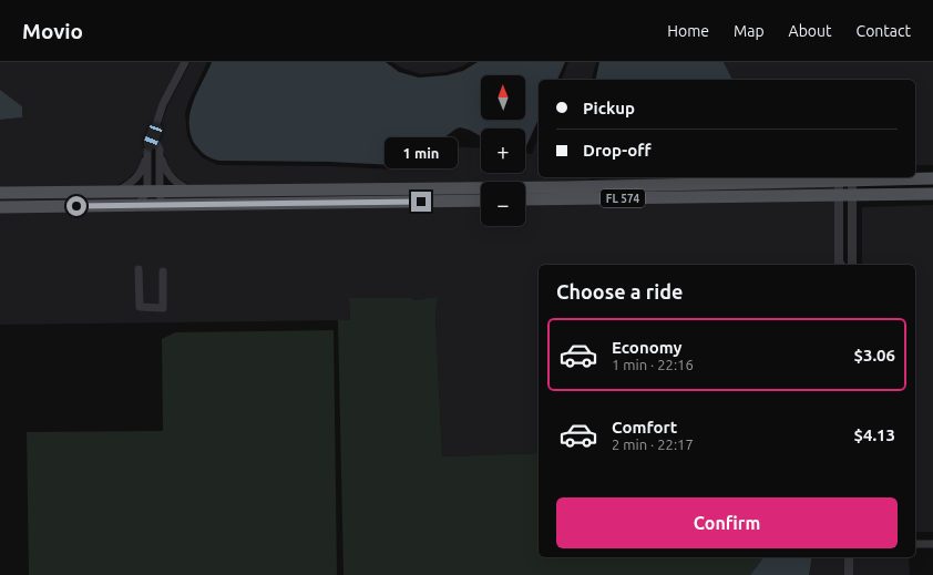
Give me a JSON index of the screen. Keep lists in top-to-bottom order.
{
  "streets": {
    "main road": ["FL 574"]
  },
  "north": "top",
  "page": {
    "header": "Movio",
    "nav": [
      "Home",
      "Map",
      "About",
      "Contact"
    ],
    "map_buttons": ["+", "−"],
    "banner": ["Pickup", "Drop-off"],
    "bubble": "1 min",
    "heading": "Choose a ride",
    "list": [
      {
        "name": "Economy",
        "note": "1 min · 22:16",
        "value": "$3.06"
      },
      {
        "name": "Comfort",
        "note": "2 min · 22:17",
        "value": "$4.13"
      }
    ],
    "buttons": "Confirm"
  }
}
